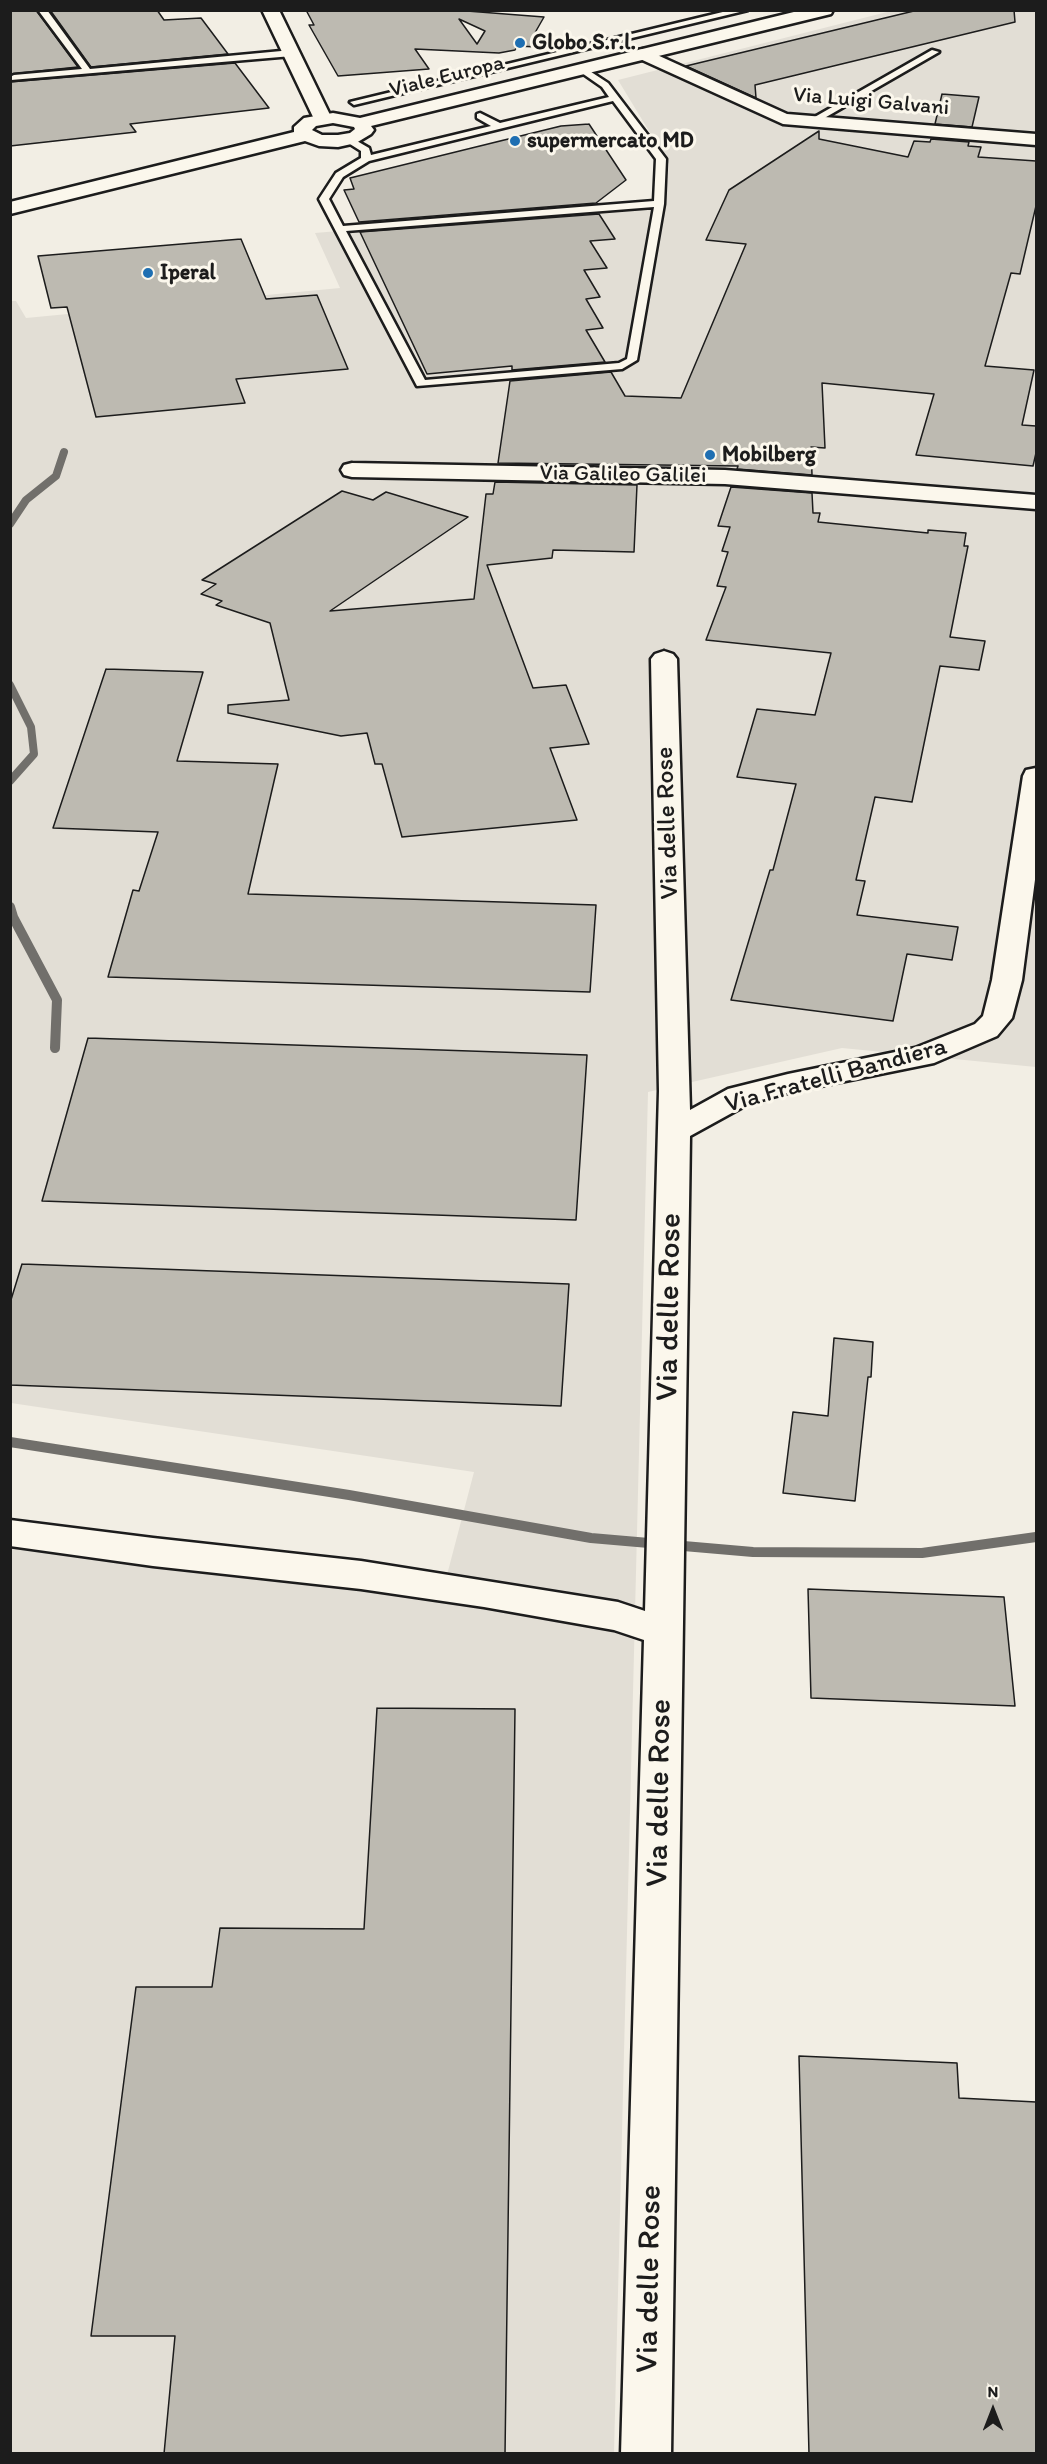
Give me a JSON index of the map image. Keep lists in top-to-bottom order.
{
  "streets": {
    "street": [
      "Viale Europa",
      "Via Luigi Galvani",
      "Via Galileo Galilei",
      "Via delle Rose",
      "Via Fratelli Bandiera"
    ]
  },
  "crossings": [
    ["Viale Europa", "Via Luigi Galvani"],
    ["Via delle Rose", "Via Fratelli Bandiera"]
  ],
  "places": [
    "Globo S.r.l.",
    "supermercato MD",
    "Iperal",
    "Mobilberg"
  ],
  "north": "top"
}
